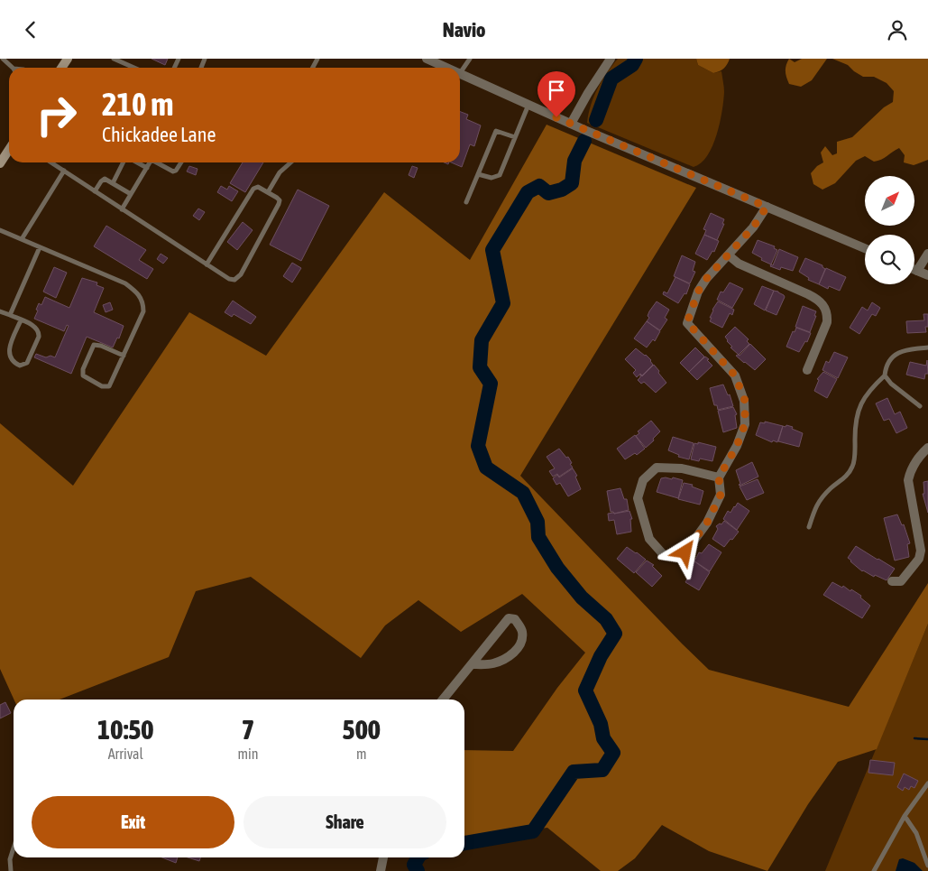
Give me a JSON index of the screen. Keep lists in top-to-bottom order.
{
  "north": "top right",
  "page": {
    "header": "Navio",
    "turn": ["210 m", "Chickadee Lane"],
    "eta": [
      "10:50",
      "Arrival",
      "7",
      "min",
      "500",
      "m"
    ],
    "buttons": ["Exit", "Share"]
  }
}
